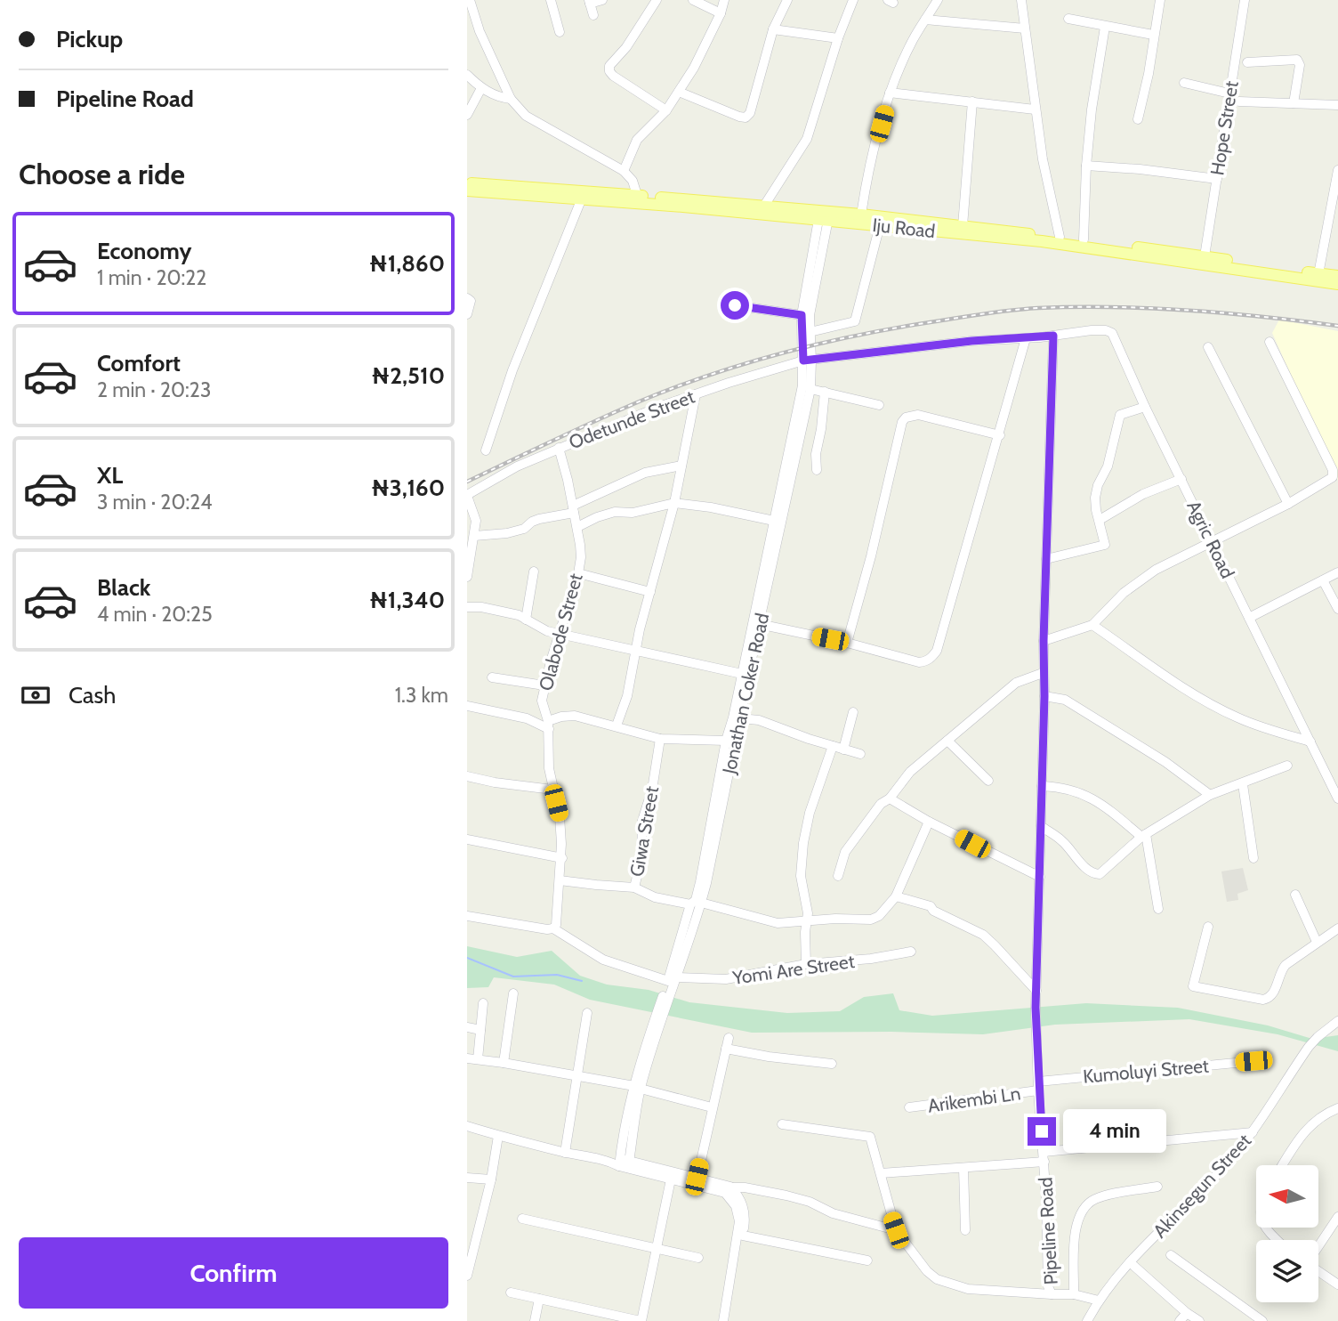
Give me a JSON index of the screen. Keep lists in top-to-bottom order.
{
  "streets": {
    "main road": ["Iju Road"],
    "street": [
      "Hope Street",
      "Odetunde Street",
      "Agric Road",
      "Olabode Street",
      "Jonathan Coker Road",
      "Giwa Street",
      "Yomi Are Street",
      "Kumoluyi Street",
      "Arikembi Ln",
      "Akinsegun Street",
      "Pipeline Road"
    ]
  },
  "crossings": [
    ["Hope Street", "Iju Road"],
    ["Iju Road", "Jonathan Coker Road"],
    ["Odetunde Street", "Agric Road"],
    ["Odetunde Street", "Olabode Street"],
    ["Odetunde Street", "Jonathan Coker Road"],
    ["Odetunde Street", "Pipeline Road"],
    ["Agric Road", "Pipeline Road"],
    ["Olabode Street", "Yomi Are Street"],
    ["Jonathan Coker Road", "Yomi Are Street"],
    ["Kumoluyi Street", "Arikembi Ln"],
    ["Kumoluyi Street", "Pipeline Road"],
    ["Arikembi Ln", "Pipeline Road"],
    ["Akinsegun Street", "Pipeline Road"]
  ],
  "north": "left",
  "page": {
    "banner": ["Pickup", "Pipeline Road"],
    "heading": "Choose a ride",
    "list": [
      {
        "name": "Economy",
        "note": "1 min · 20:22",
        "value": "₦1,860"
      },
      {
        "name": "Comfort",
        "note": "2 min · 20:23",
        "value": "₦2,510"
      },
      {
        "name": "XL",
        "note": "3 min · 20:24",
        "value": "₦3,160"
      },
      {
        "name": "Black",
        "note": "4 min · 20:25",
        "value": "₦1,340"
      }
    ],
    "pay": ["Cash", "1.3 km"],
    "bubble": "4 min",
    "buttons": "Confirm"
  }
}
